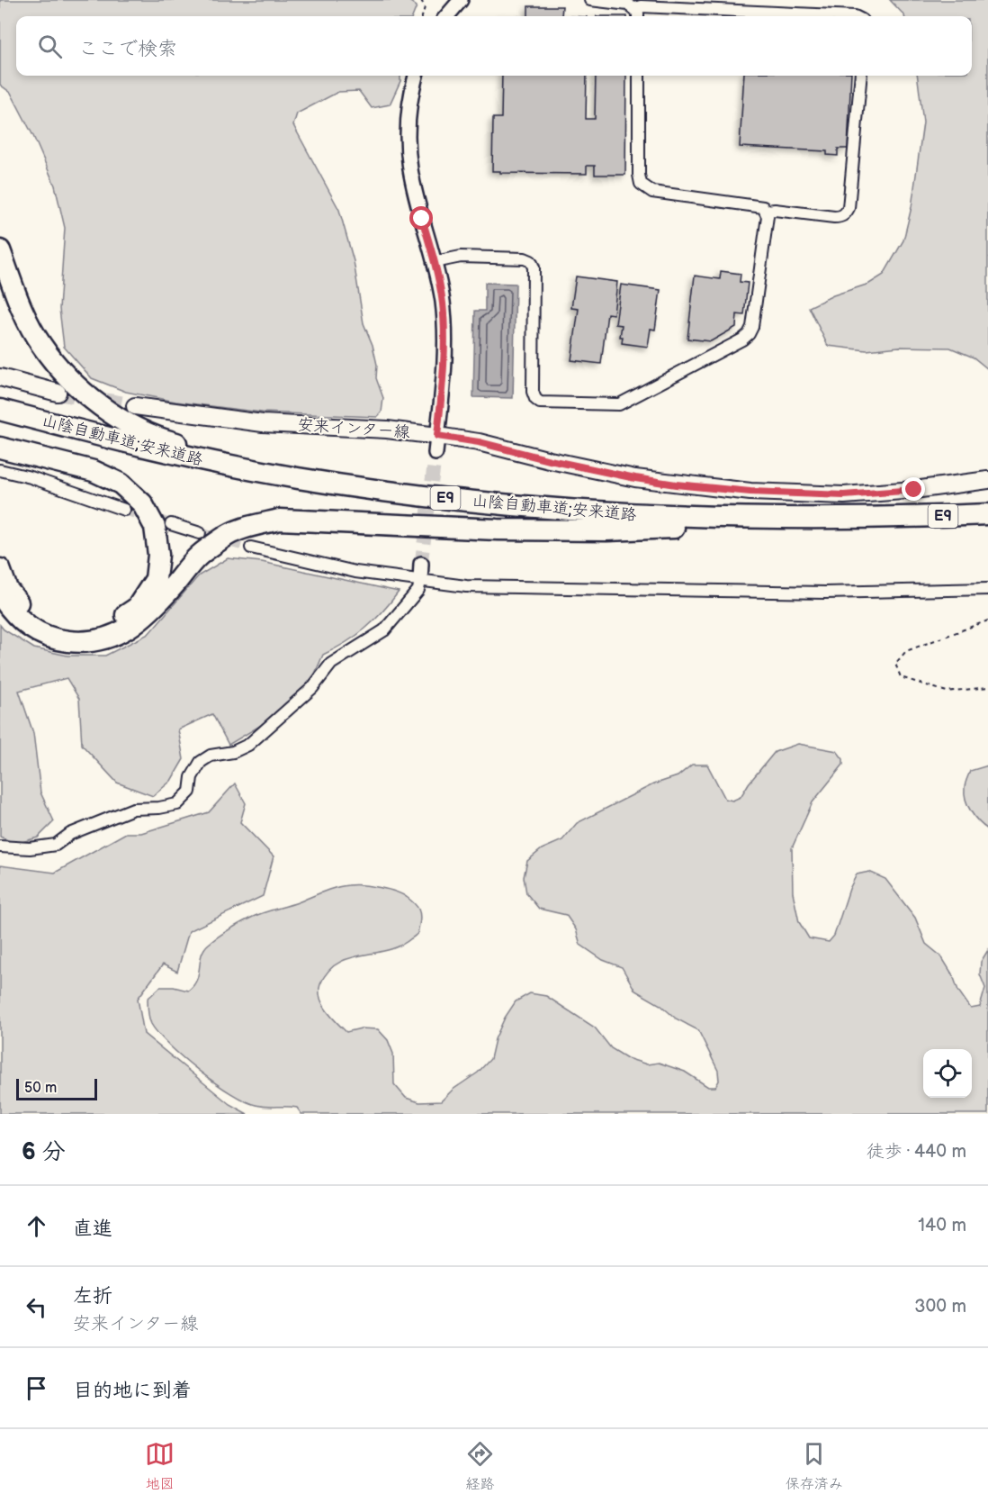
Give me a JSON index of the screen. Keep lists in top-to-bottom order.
{
  "streets": {
    "highway": ["山陰自動車道;安来道路", "E9"],
    "main road": ["安来インター線"]
  },
  "scale_bar": "50 m",
  "page": {
    "search": "ここで検索",
    "scale": "50 m",
    "heading": ["6 分", "徒歩 · 440 m"],
    "list": [
      ["直進", "140 m"],
      ["左折", "安来インター線", "300 m"],
      "目的地に到着"
    ],
    "nav": ["地図", "経路", "保存済み"]
  }
}
